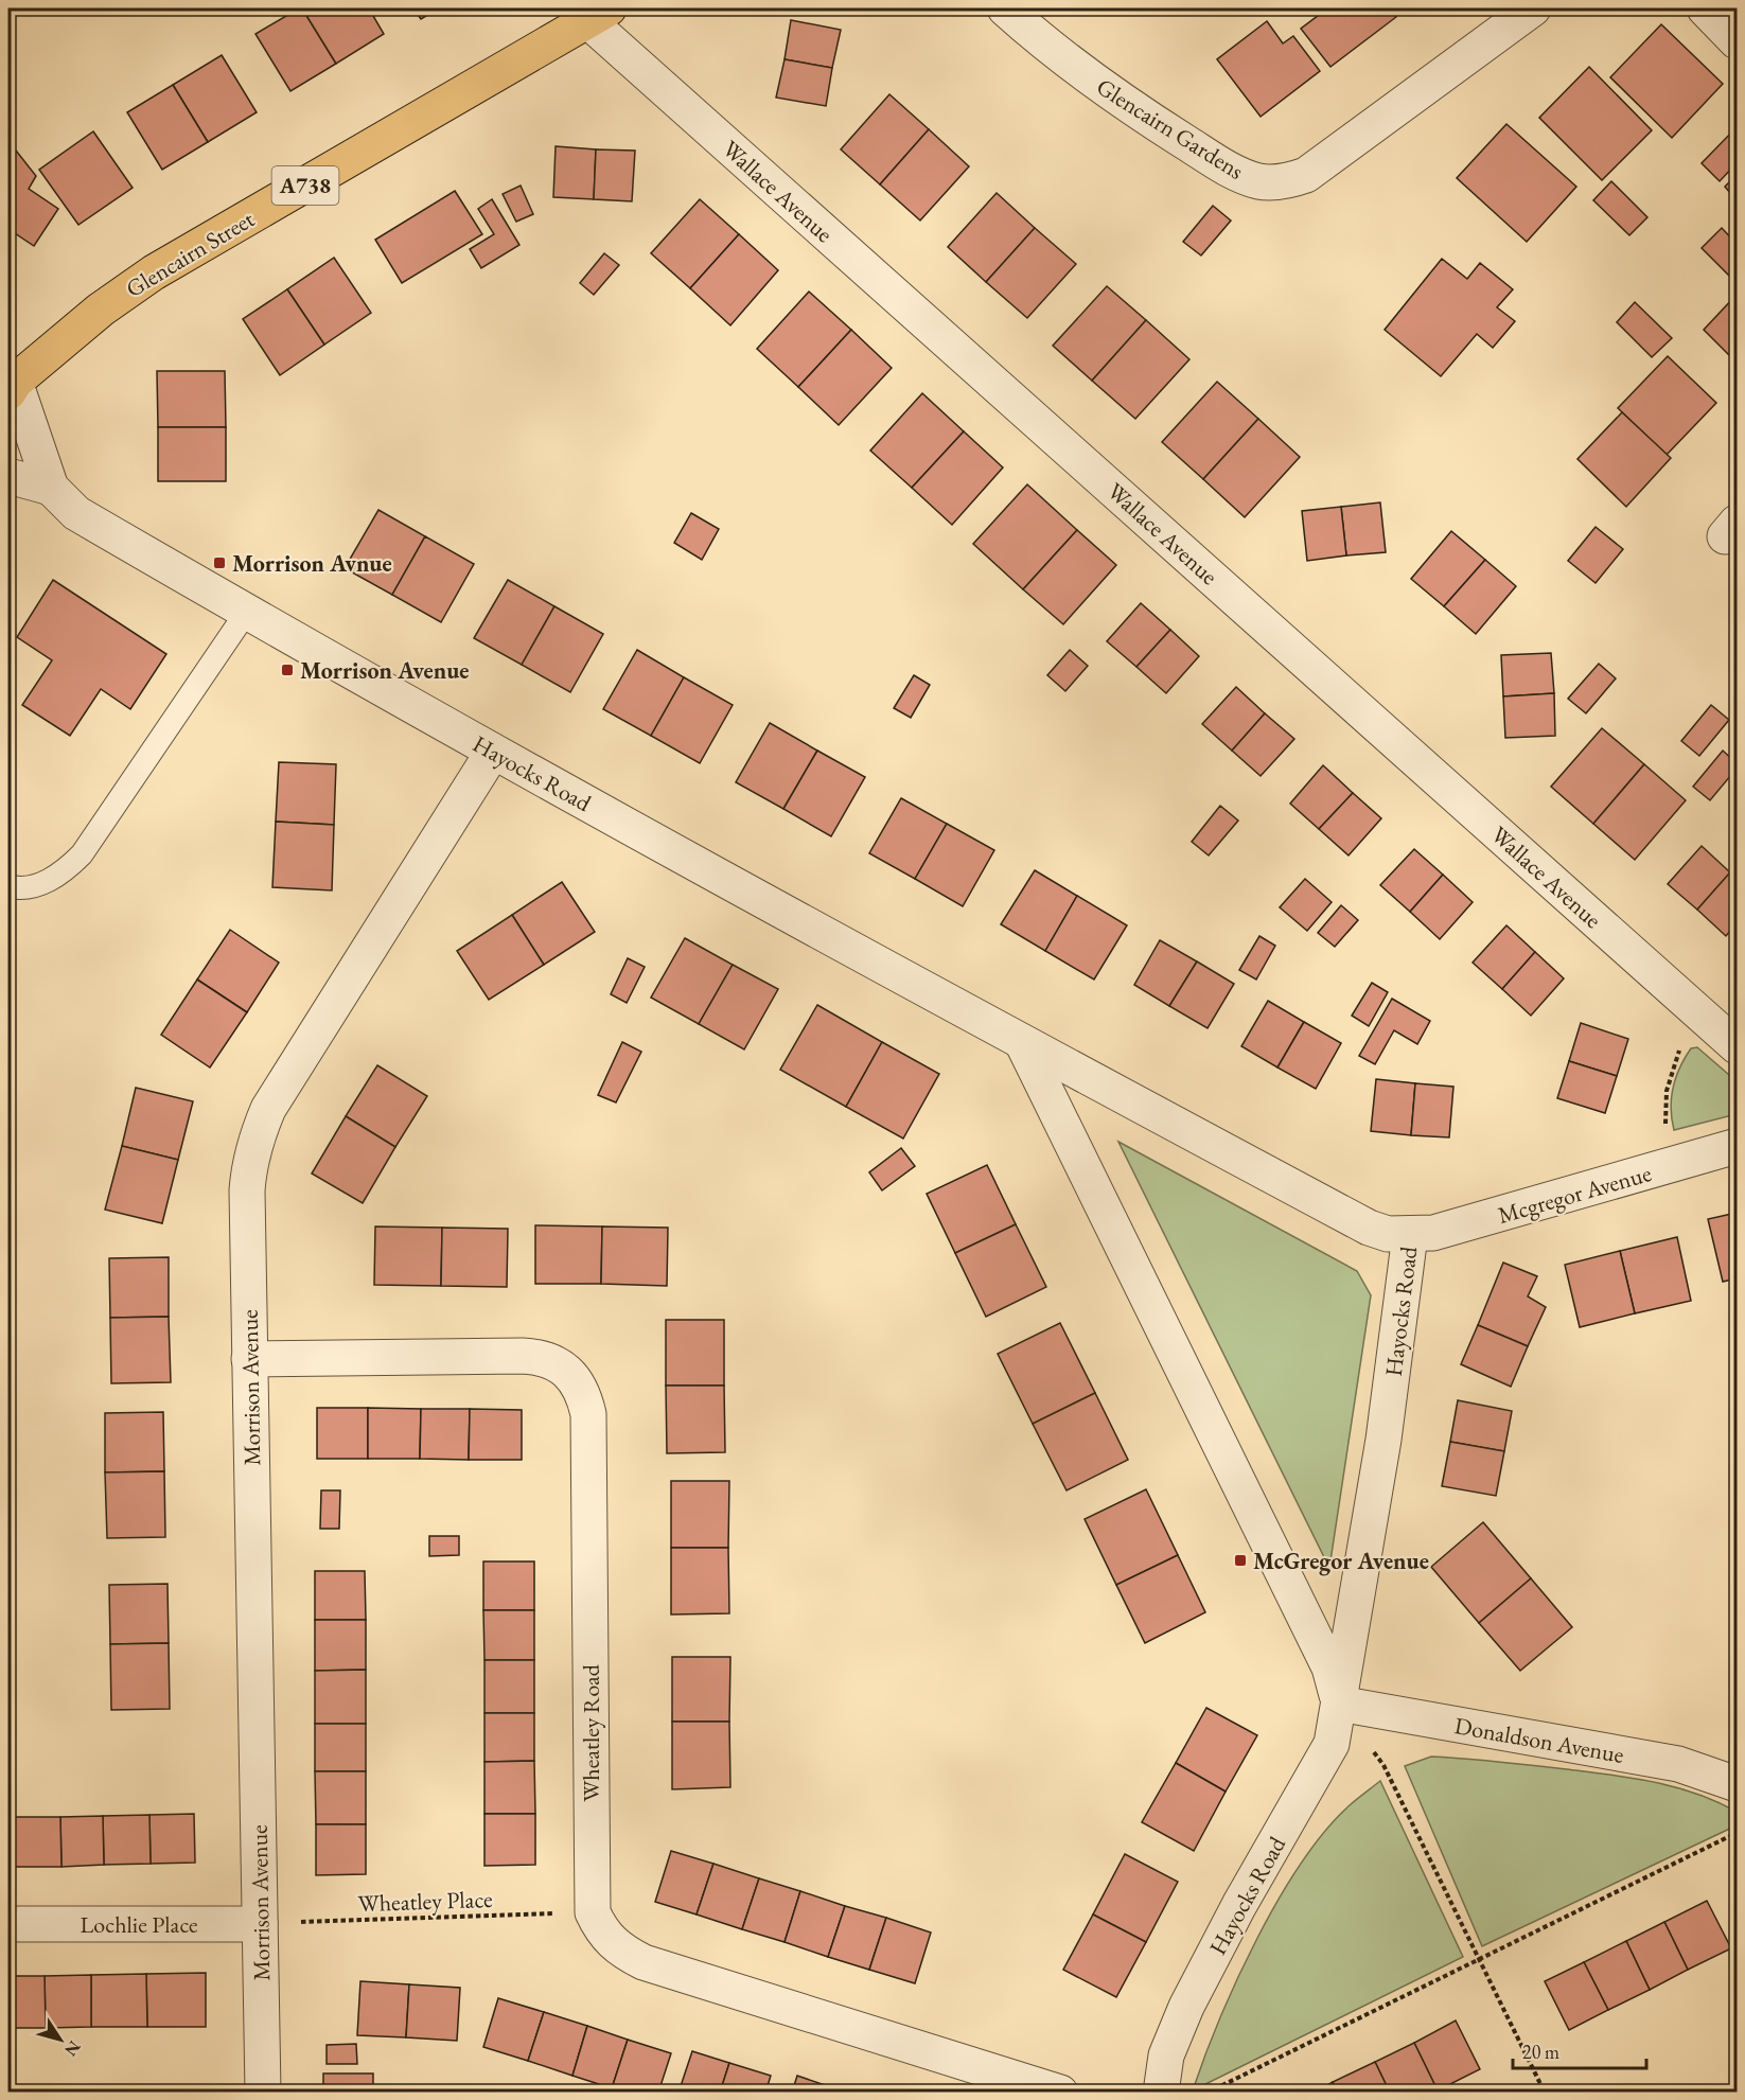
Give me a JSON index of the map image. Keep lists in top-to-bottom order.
{
  "streets": {
    "main road": ["A738", "Glencairn Street"],
    "street": [
      "Glencairn Gardens",
      "Wallace Avenue",
      "Hayocks Road",
      "Mcgregor Avenue",
      "Morrison Avenue",
      "Wheatley Road",
      "Donaldson Avenue",
      "Lochlie Place"
    ],
    "path": ["Wheatley Place"]
  },
  "crossings": [
    ["Wallace Avenue", "Glencairn Street"],
    ["Glencairn Street", "Hayocks Road"],
    ["Hayocks Road", "Mcgregor Avenue"],
    ["Hayocks Road", "Morrison Avenue"],
    ["Hayocks Road", "Donaldson Avenue"],
    ["Morrison Avenue", "Wheatley Road"],
    ["Morrison Avenue", "Wheatley Place"],
    ["Morrison Avenue", "Lochlie Place"],
    ["Wheatley Road", "Wheatley Place"],
    ["Wheatley Place", "Lochlie Place"]
  ],
  "places": {
    "transit": ["Morrison Avnue", "Morrison Avenue", "McGregor Avenue"]
  },
  "scale_bar": "20 m",
  "north": "bottom right"
}
